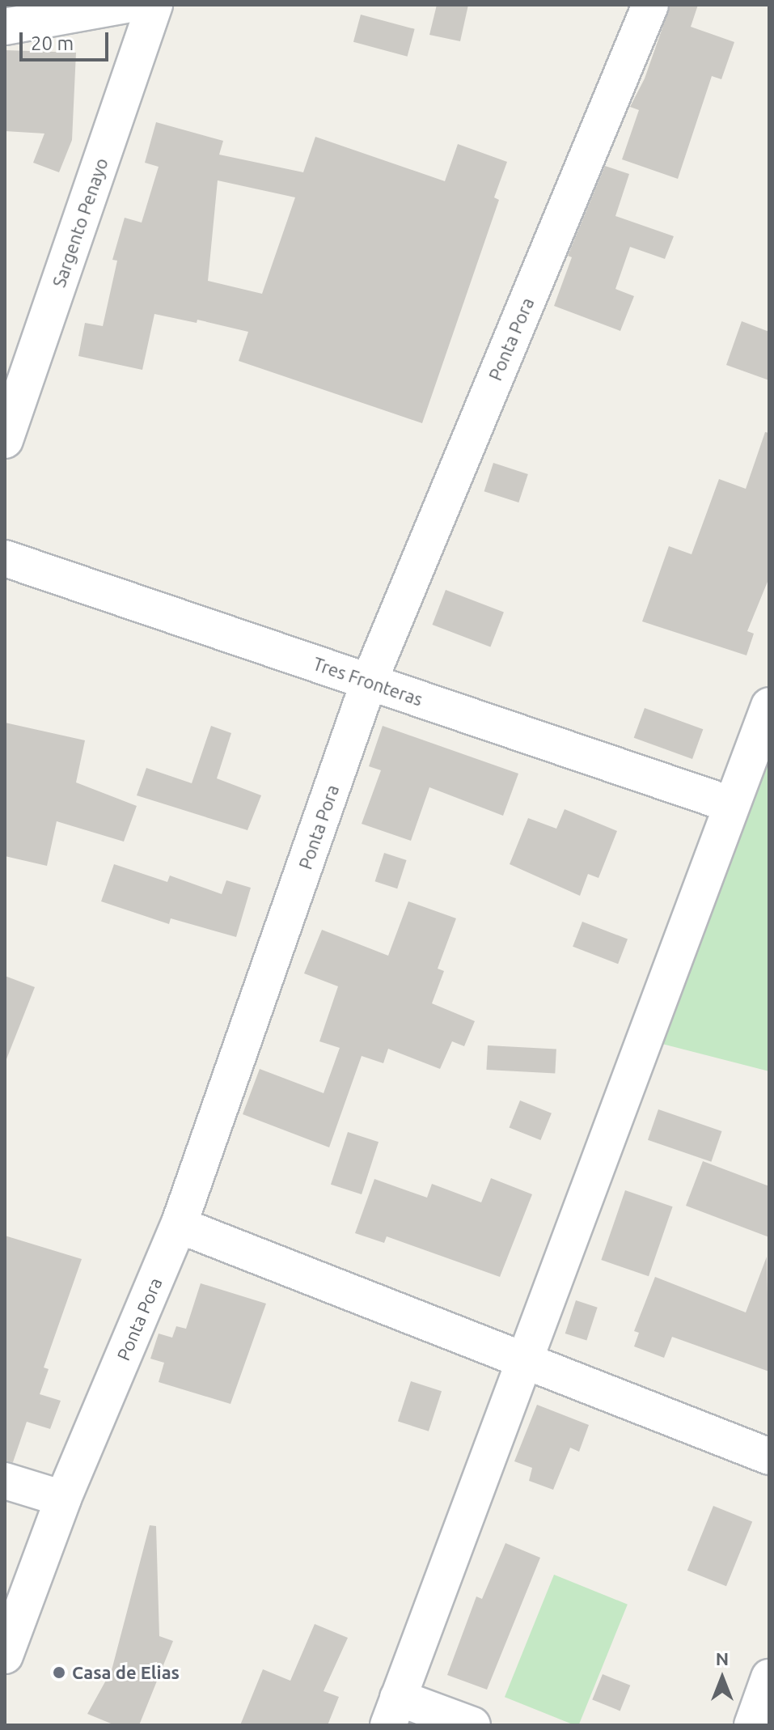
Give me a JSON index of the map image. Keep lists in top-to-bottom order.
{
  "streets": {
    "street": ["Sargento Penayo", "Ponta Pora", "Tres Fronteras"]
  },
  "crossings": [
    ["Ponta Pora", "Tres Fronteras"]
  ],
  "places": ["Casa de Elias"],
  "scale_bar": "20 m",
  "north": "top"
}
